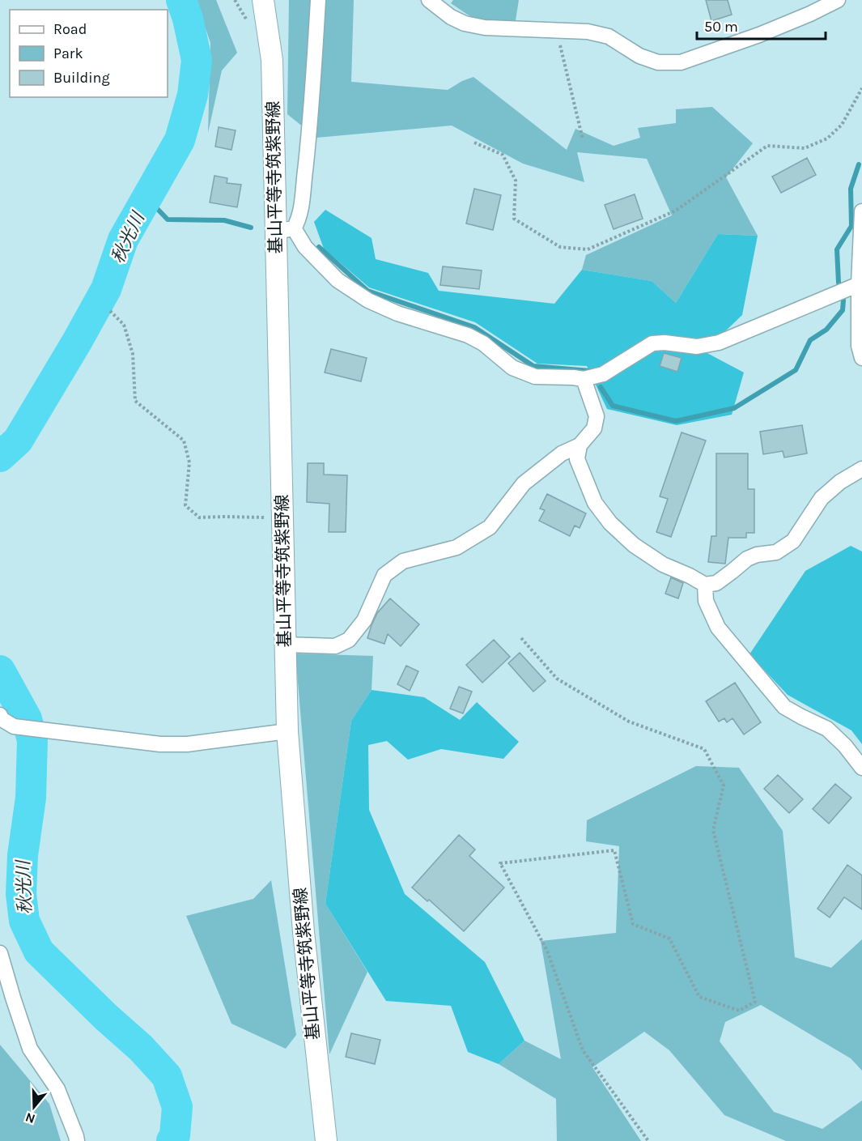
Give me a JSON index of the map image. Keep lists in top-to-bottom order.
{
  "streets": {
    "main road": ["基山平等寺筑紫野線"]
  },
  "water": ["秋光川"],
  "legend": ["Road", "Park", "Building"],
  "scale_bar": "50 m",
  "north": "bottom"
}
